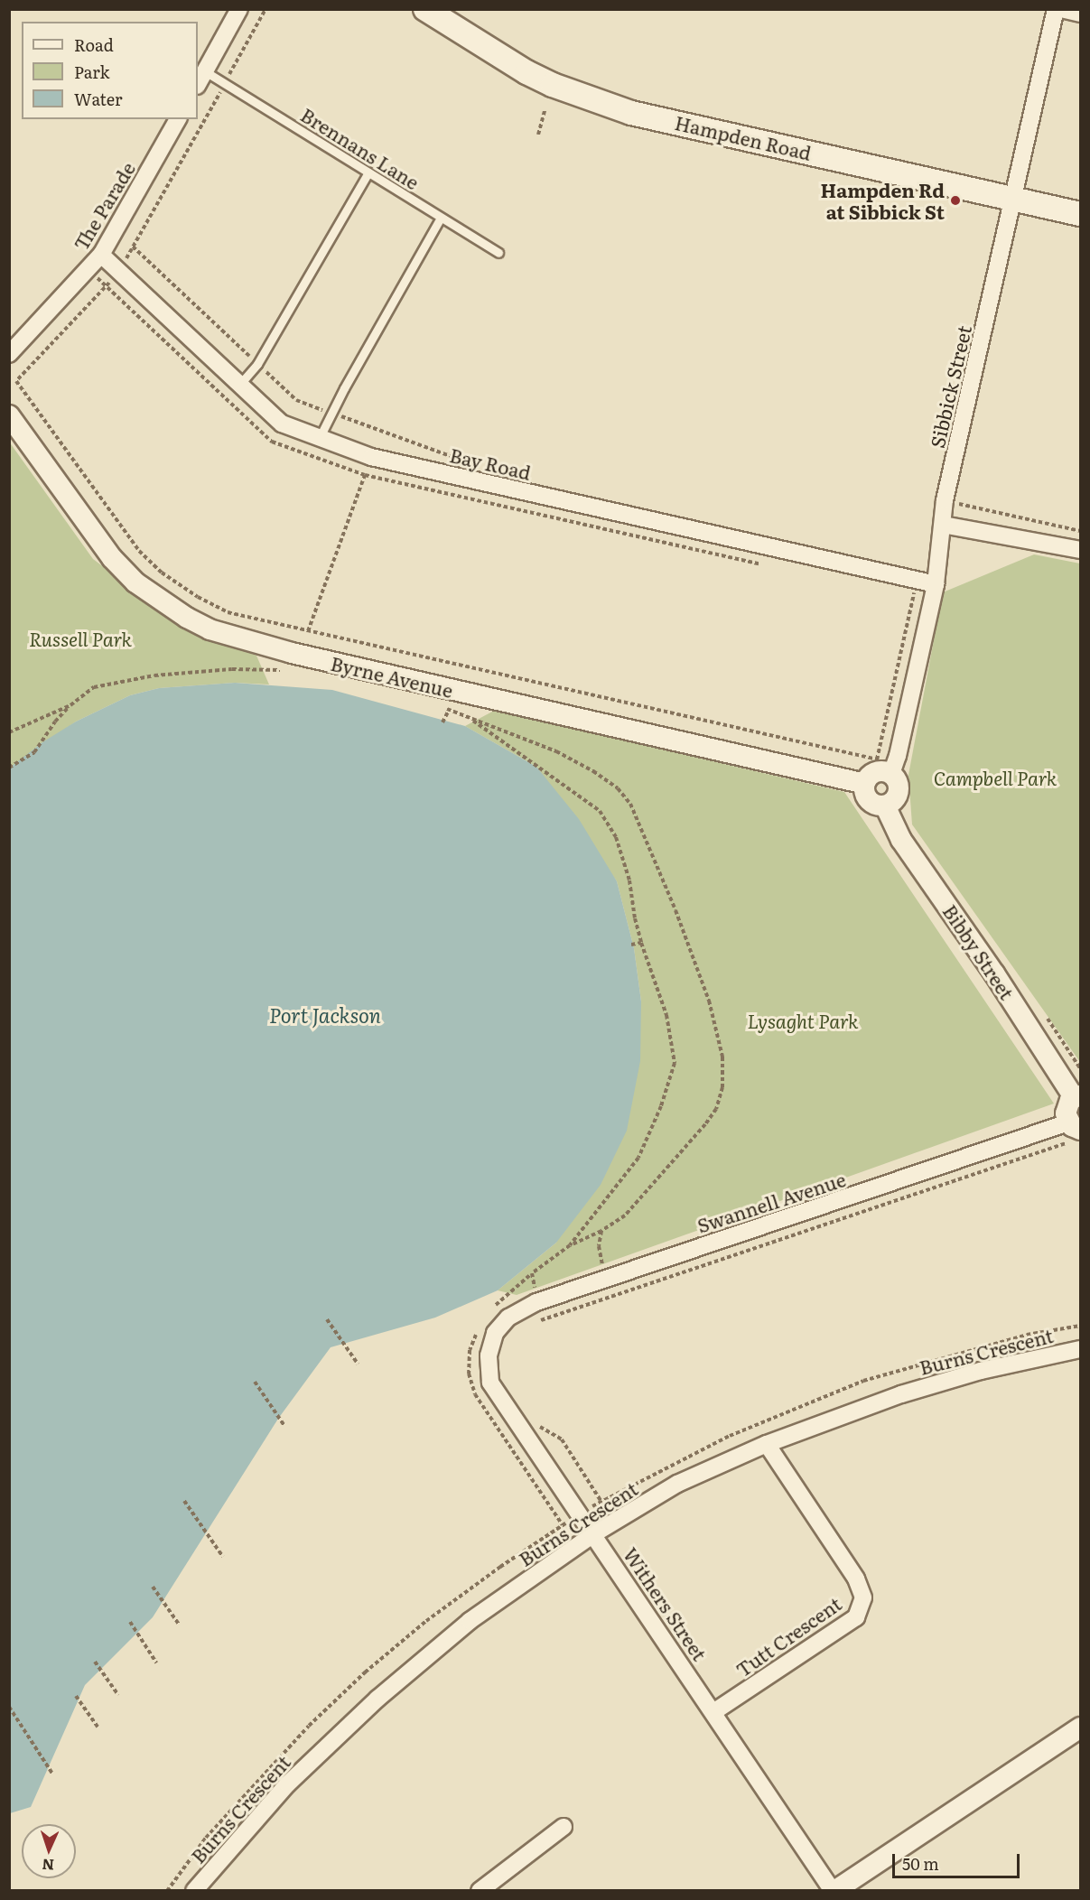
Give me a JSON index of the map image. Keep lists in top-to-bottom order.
{
  "streets": {
    "main road": ["Hampden Road"],
    "street": [
      "The Parade",
      "Sibbick Street",
      "Bay Road",
      "Byrne Avenue",
      "Bibby Street",
      "Swannell Avenue",
      "Burns Crescent",
      "Withers Street",
      "Tutt Crescent"
    ],
    "lane": ["Brennans Lane"]
  },
  "crossings": [
    ["Hampden Road", "Sibbick Street"],
    ["The Parade", "Bay Road"],
    ["Sibbick Street", "Bay Road"],
    ["Sibbick Street", "Byrne Avenue"],
    ["Sibbick Street", "Bibby Street"],
    ["Byrne Avenue", "Bibby Street"],
    ["Swannell Avenue", "Withers Street"],
    ["Burns Crescent", "Withers Street"],
    ["Burns Crescent", "Tutt Crescent"],
    ["Withers Street", "Tutt Crescent"]
  ],
  "water": ["Port Jackson"],
  "parks": ["Russell Park", "Campbell Park", "Lysaght Park"],
  "places": ["Hampden Rd at Sibbick St"],
  "legend": ["Road", "Park", "Water"],
  "scale_bar": "50 m",
  "north": "bottom"
}
